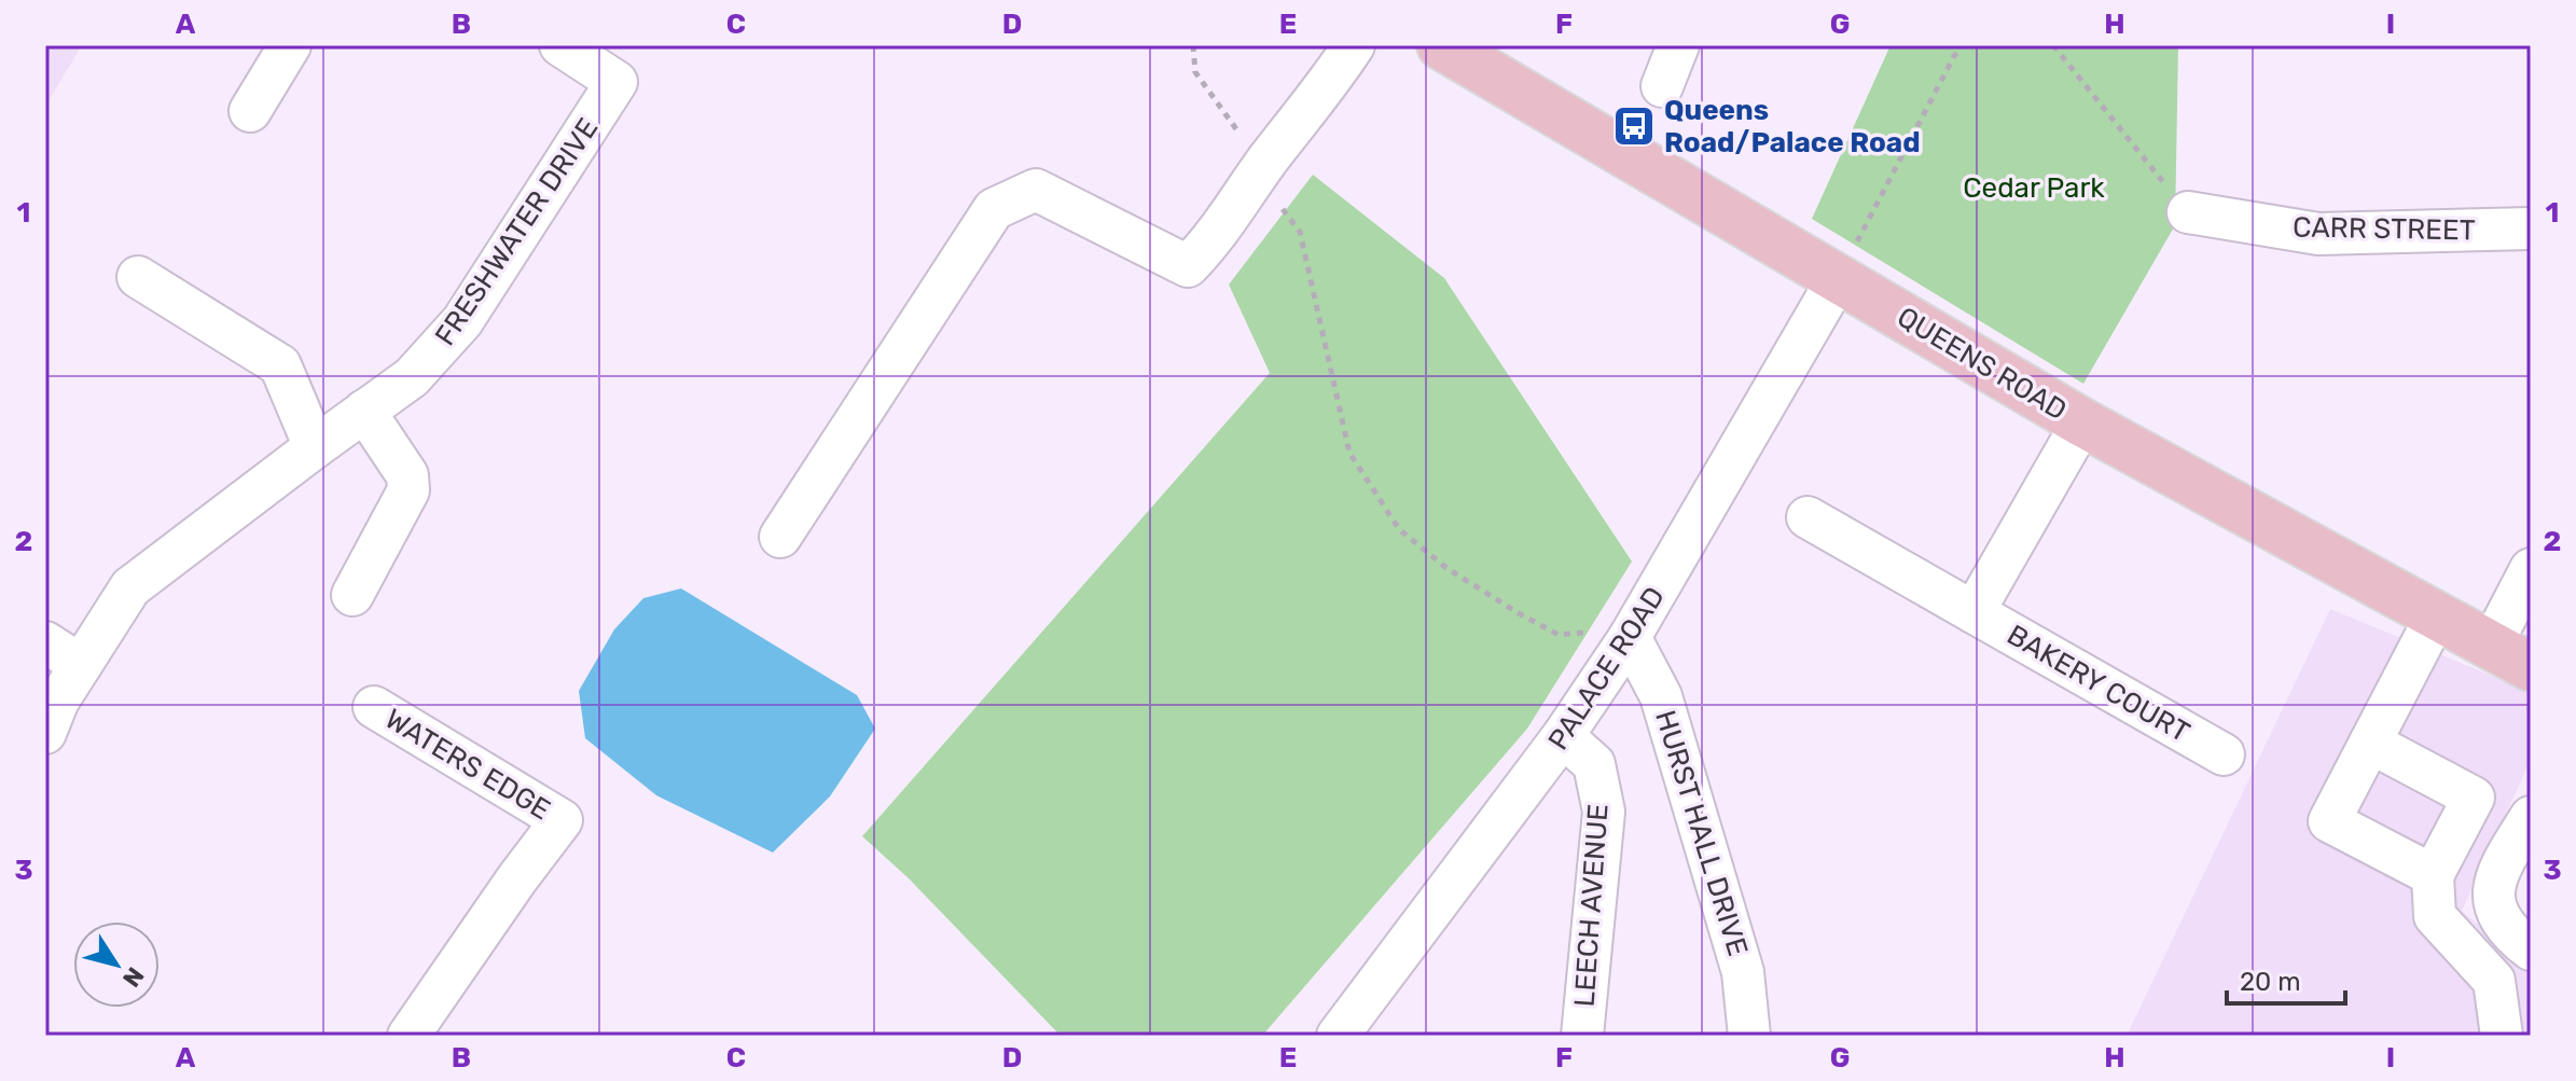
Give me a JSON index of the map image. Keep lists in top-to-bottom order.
{
  "streets": {
    "main road": ["QUEENS ROAD"],
    "street": [
      "CARR STREET",
      "FRESHWATER DRIVE",
      "PALACE ROAD",
      "BAKERY COURT",
      "WATERS EDGE",
      "HURST HALL DRIVE",
      "LEECH AVENUE"
    ]
  },
  "crossings": [
    ["QUEENS ROAD", "PALACE ROAD"],
    ["QUEENS ROAD", "BAKERY COURT"],
    ["PALACE ROAD", "HURST HALL DRIVE"],
    ["PALACE ROAD", "LEECH AVENUE"]
  ],
  "parks": ["Cedar Park"],
  "places": {
    "bus stop": ["Queens Road/Palace Road"]
  },
  "scale_bar": "20 m",
  "north": "bottom right",
  "grid": {
    "columns": [
      "A",
      "B",
      "C",
      "D",
      "E",
      "F",
      "G",
      "H",
      "I"
    ],
    "rows": ["1", "2", "3"]
  }
}
